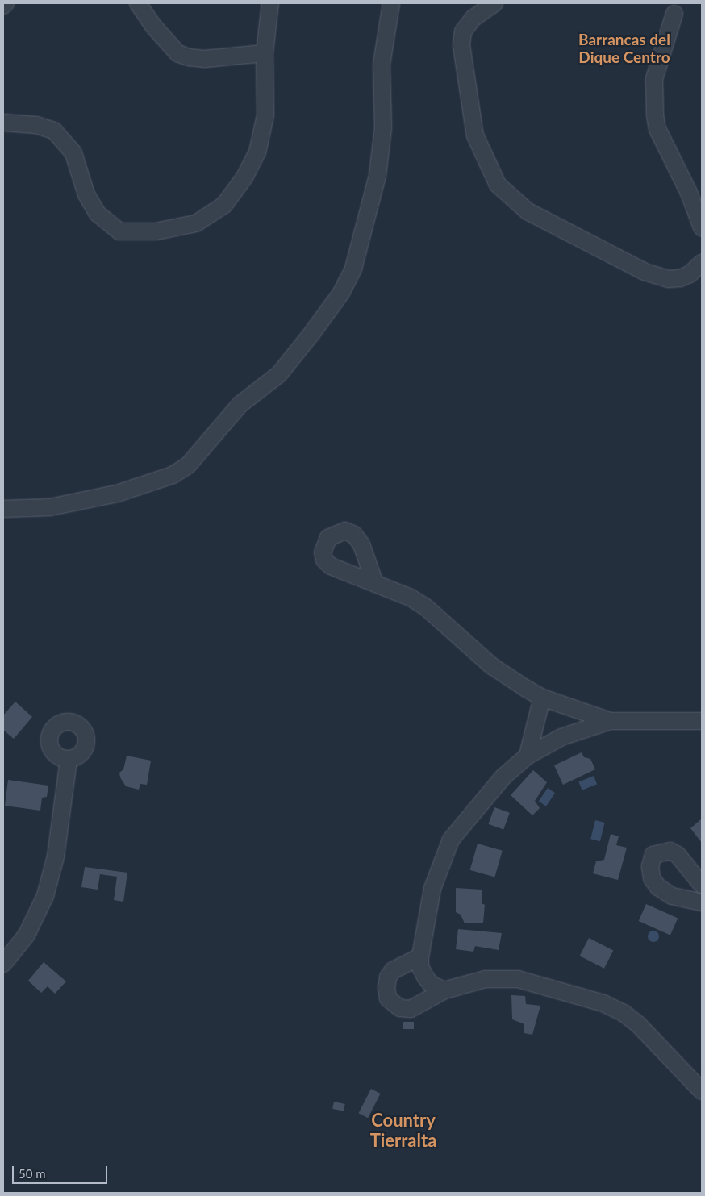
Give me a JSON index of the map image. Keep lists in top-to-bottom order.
{
  "districts": ["Barrancas del Dique Centro", "Country Tierralta"],
  "scale_bar": "50 m"
}
